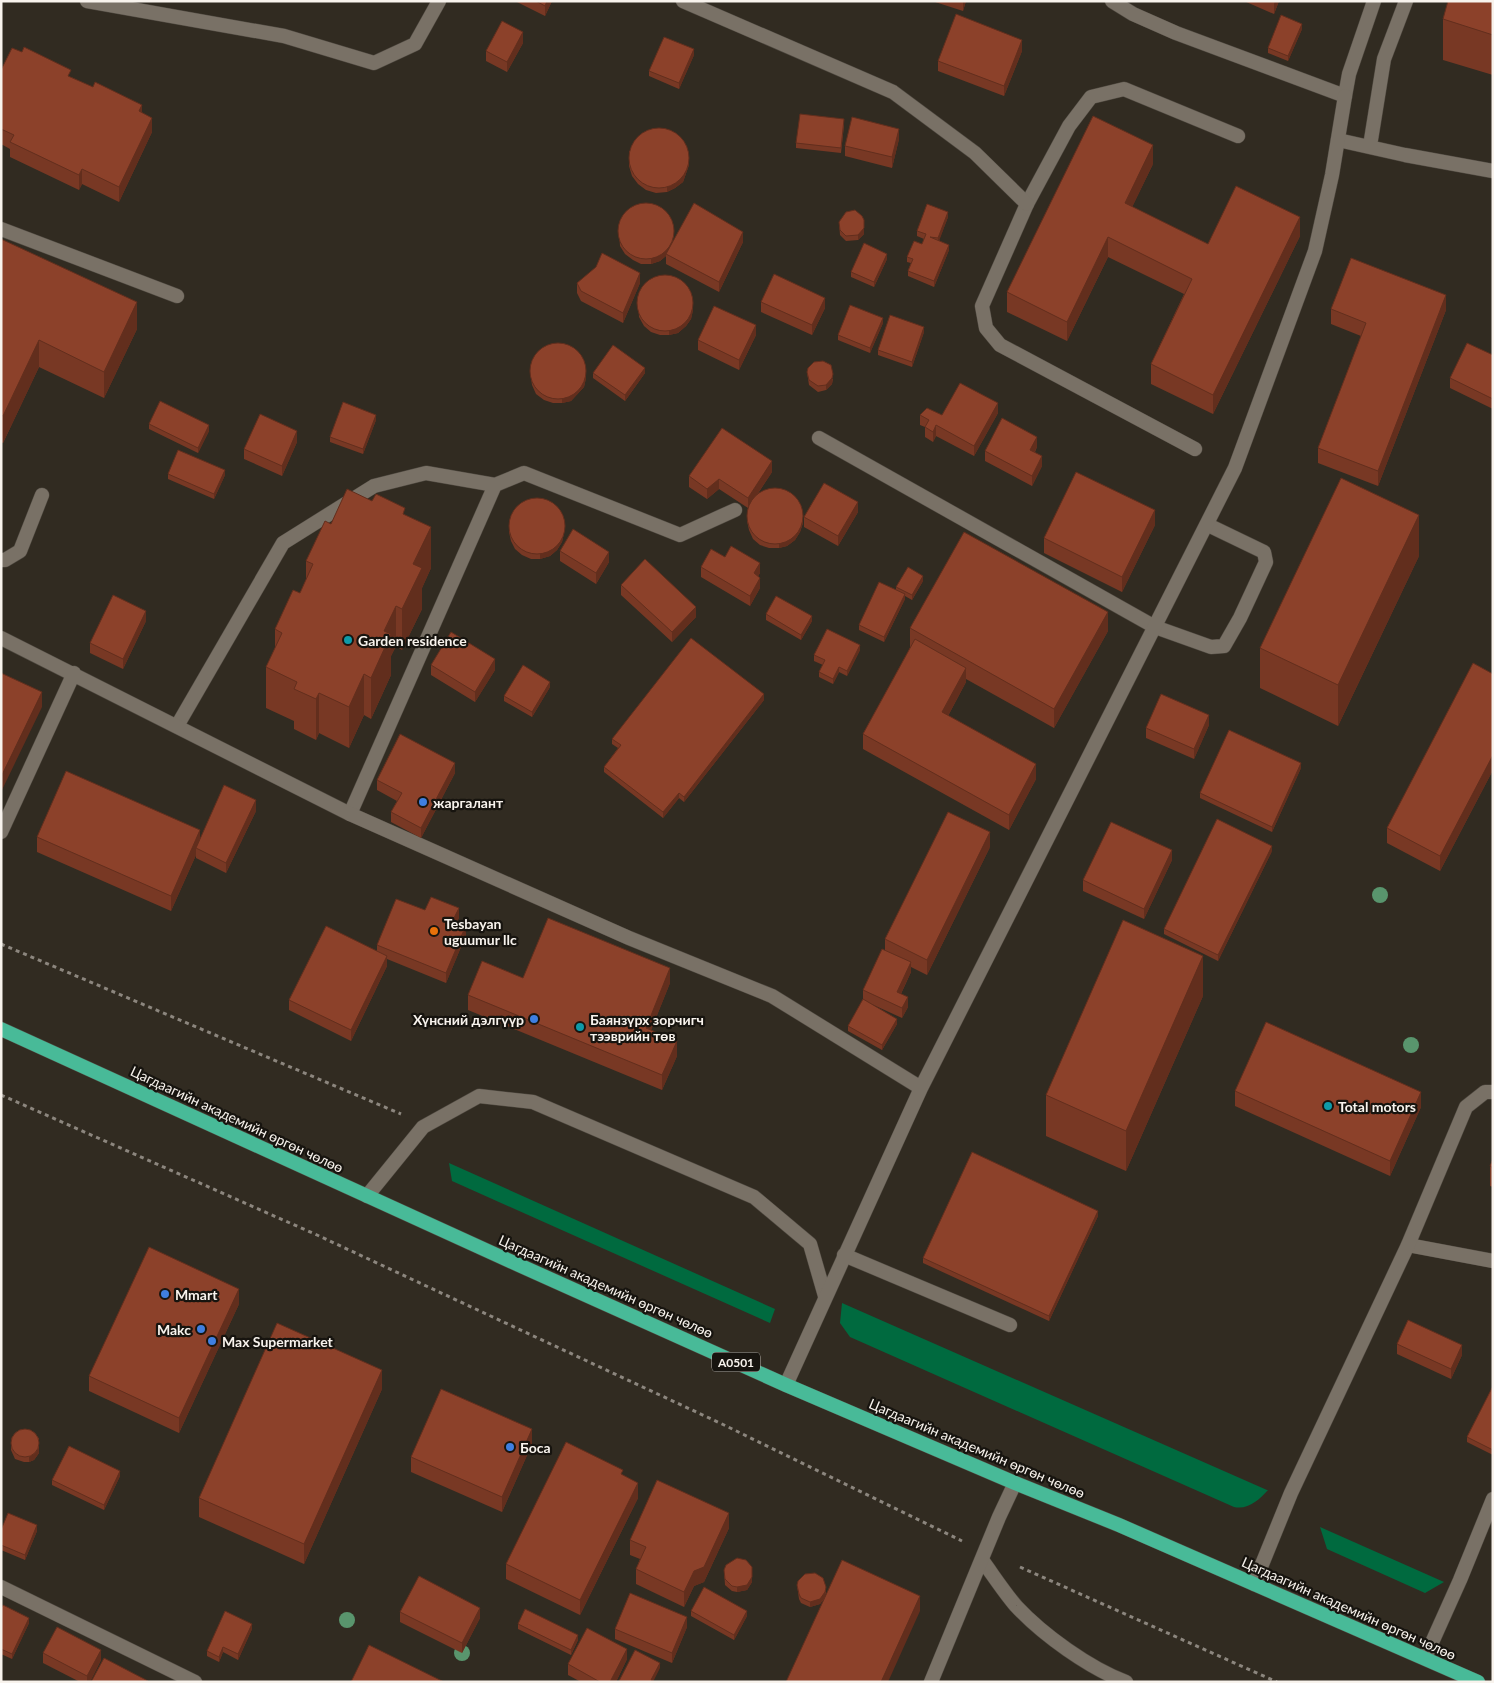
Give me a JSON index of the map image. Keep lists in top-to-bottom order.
{
  "streets": {
    "highway": ["Цагдаагийн академийн өргөн чөлөө", "A0501"]
  },
  "places": [
    "Garden residence",
    "жаргалант",
    "Tesbayan uguumur llc",
    "Хүнсний дэлгүүр",
    "Баянзүрх зорчигч тээврийн төв",
    "Total motors",
    "Mmart",
    "Makc",
    "Max Supermarket",
    "Боса"
  ]
}
